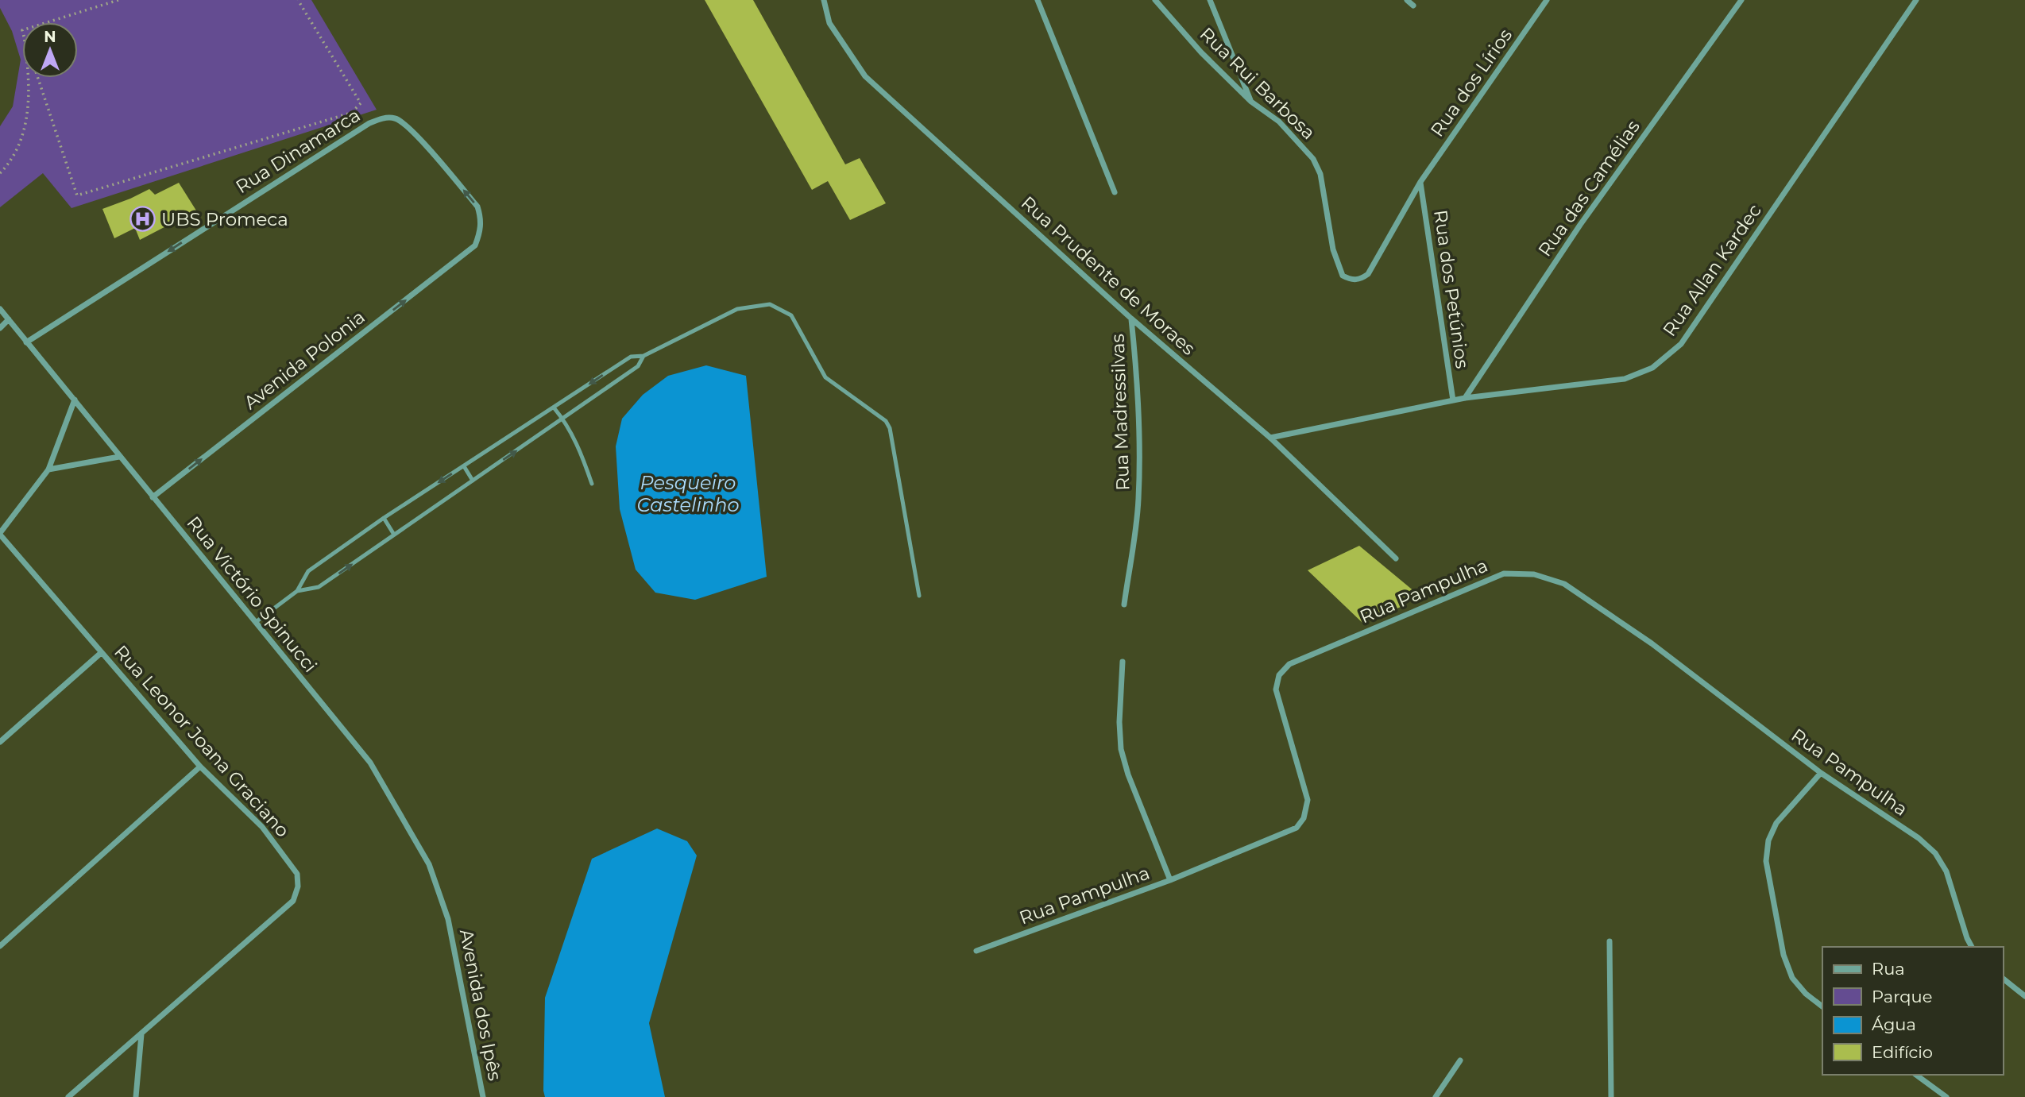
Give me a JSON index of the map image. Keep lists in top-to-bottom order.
{
  "streets": {
    "street": [
      "Rua dos Lírios",
      "Rua Rui Barbosa",
      "Rua Dinamarca",
      "Rua das Camélias",
      "Rua Allan Kardec",
      "Rua Prudente de Moraes",
      "Rua dos Petúnios",
      "Avenida Polonia",
      "Rua Madressilvas",
      "Rua Pampulha",
      "Rua Victório Spinucci",
      "Rua Leonor Joana Graciano",
      "Avenida dos Ipês"
    ]
  },
  "crossings": [
    ["Rua dos Lírios", "Rua Rui Barbosa"],
    ["Rua dos Lírios", "Rua dos Petúnios"],
    ["Rua Dinamarca", "Avenida Polonia"],
    ["Rua Dinamarca", "Rua Victório Spinucci"],
    ["Rua das Camélias", "Rua Allan Kardec"],
    ["Rua Allan Kardec", "Rua Prudente de Moraes"],
    ["Rua Allan Kardec", "Rua dos Petúnios"],
    ["Rua Prudente de Moraes", "Rua Madressilvas"],
    ["Avenida Polonia", "Rua Victório Spinucci"],
    ["Rua Victório Spinucci", "Avenida dos Ipês"]
  ],
  "one_way": ["Avenida Polonia"],
  "water": ["Pesqueiro Castelinho"],
  "places": {
    "hospital": ["UBS Promeca"]
  },
  "legend": [
    "Rua",
    "Parque",
    "Água",
    "Edifício"
  ],
  "north": "top"
}
